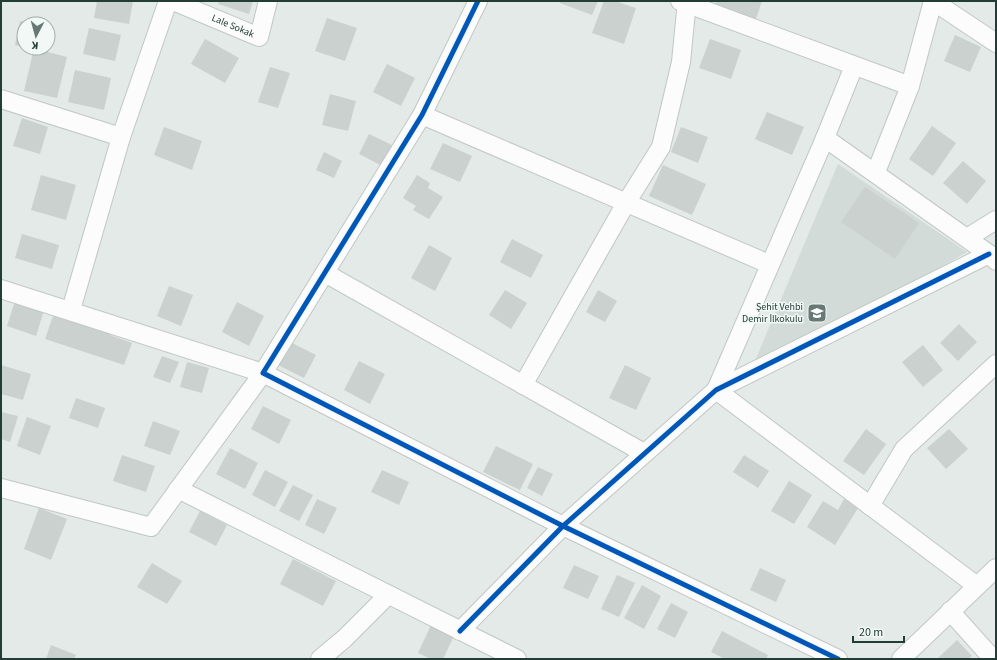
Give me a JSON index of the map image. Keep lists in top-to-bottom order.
{
  "streets": {
    "street": ["Lale Sokak"]
  },
  "places": {
    "school or university": ["Şehit Vehbi Demir İlkokulu"]
  },
  "scale_bar": "20 m",
  "north": "bottom"
}
